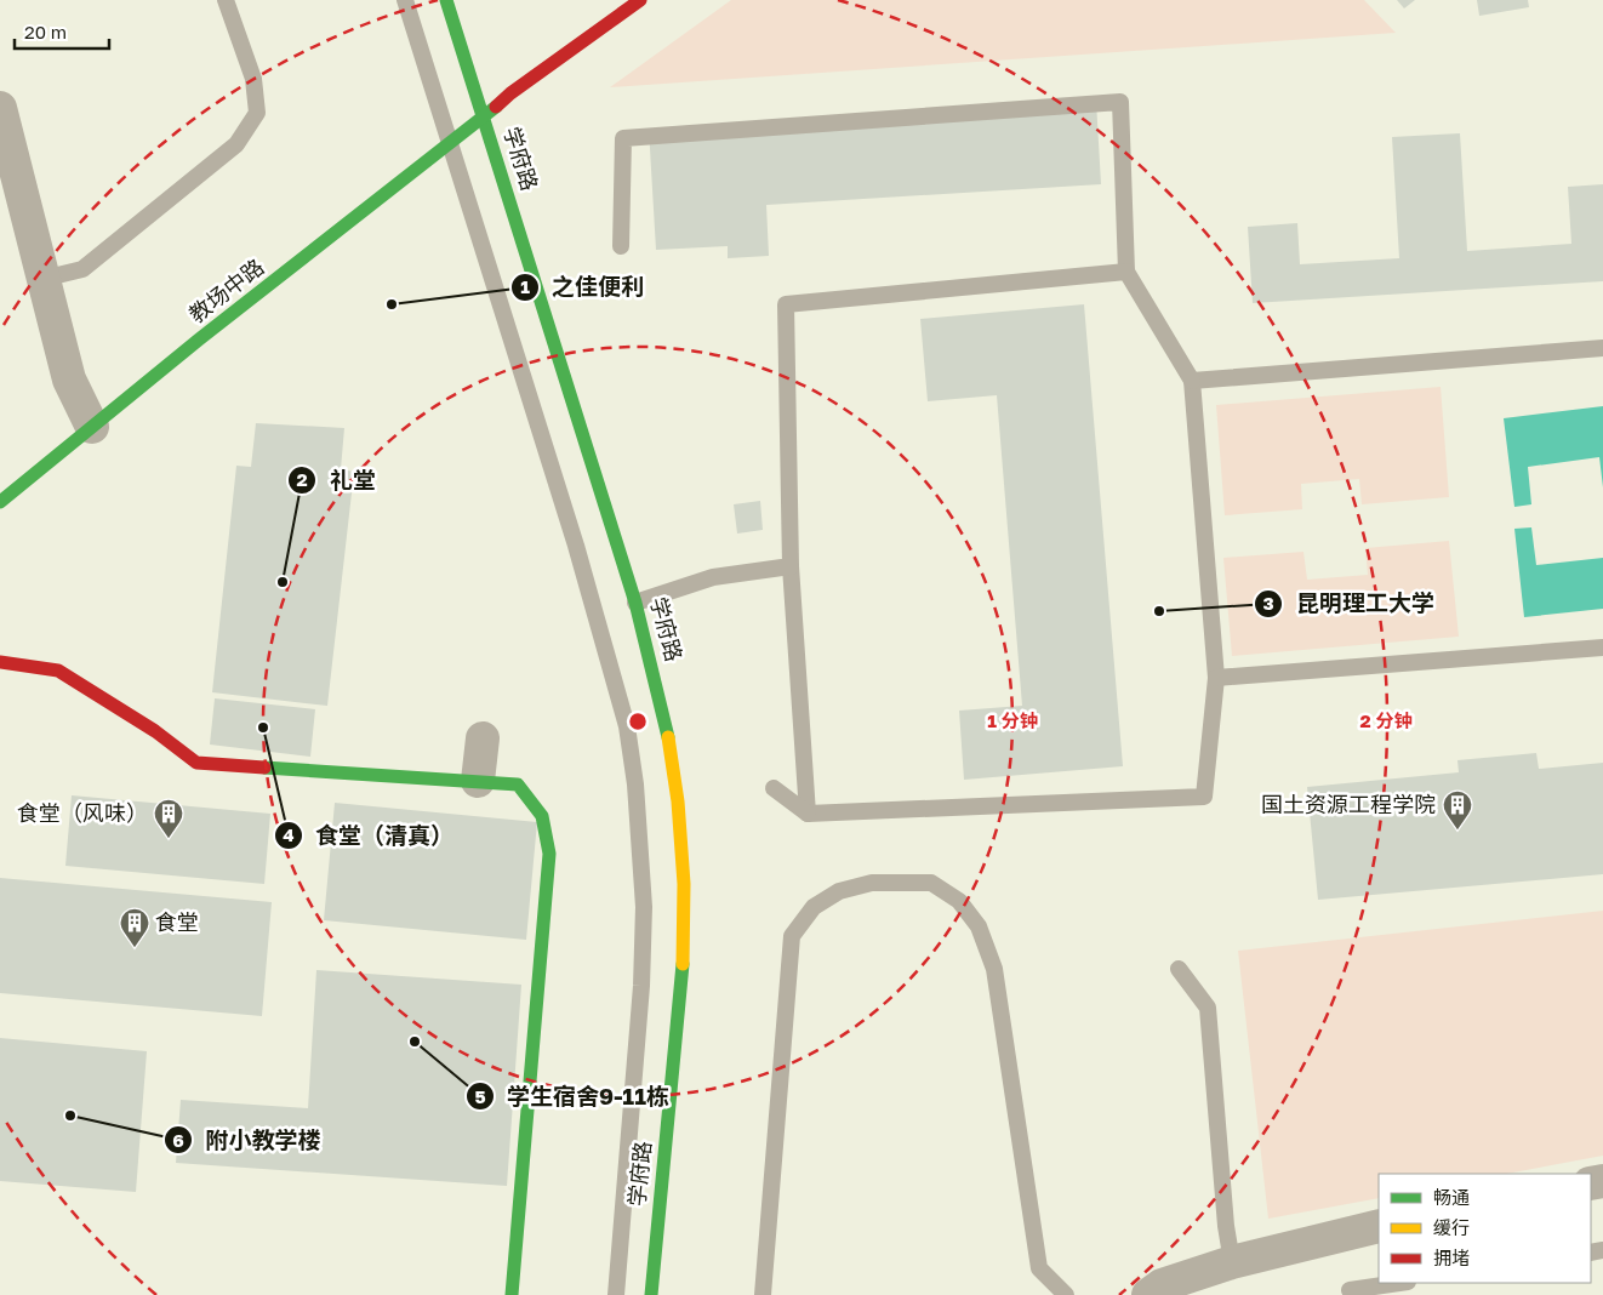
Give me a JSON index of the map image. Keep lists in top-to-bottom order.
{
  "streets": {
    "main road": ["学府路", "教场中路"]
  },
  "crossings": [
    ["学府路", "教场中路"]
  ],
  "places": {
    "other": [
      "之佳便利",
      "礼堂",
      "昆明理工大学",
      "食堂（清真）",
      "学生宿舍9-11栋",
      "附小教学楼"
    ],
    "building": ["国土资源工程学院", "食堂（风味）", "食堂"]
  },
  "legend": ["畅通", "缓行", "拥堵"],
  "scale_bar": "20 m",
  "rings": ["1 分钟", "2 分钟"]
}
